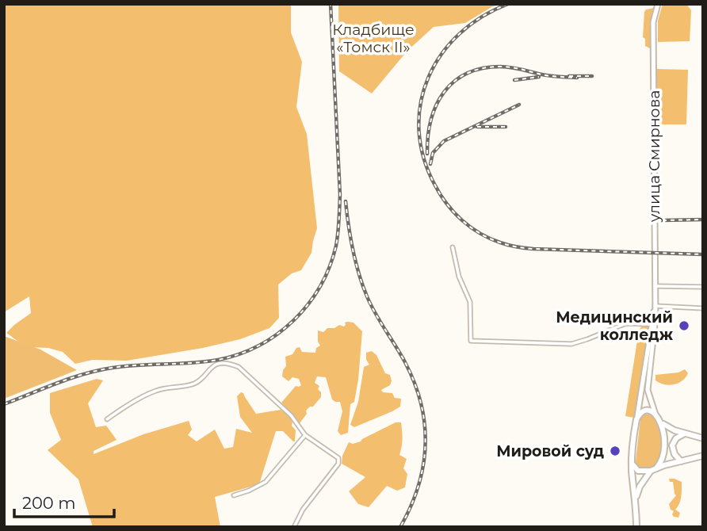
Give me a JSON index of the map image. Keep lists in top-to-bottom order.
{
  "streets": {
    "main road": ["улица Смирнова"]
  },
  "parks": ["Кладбище «Томск II»"],
  "places": ["Медицинский колледж", "Мировой суд"],
  "scale_bar": "200 m"
}
